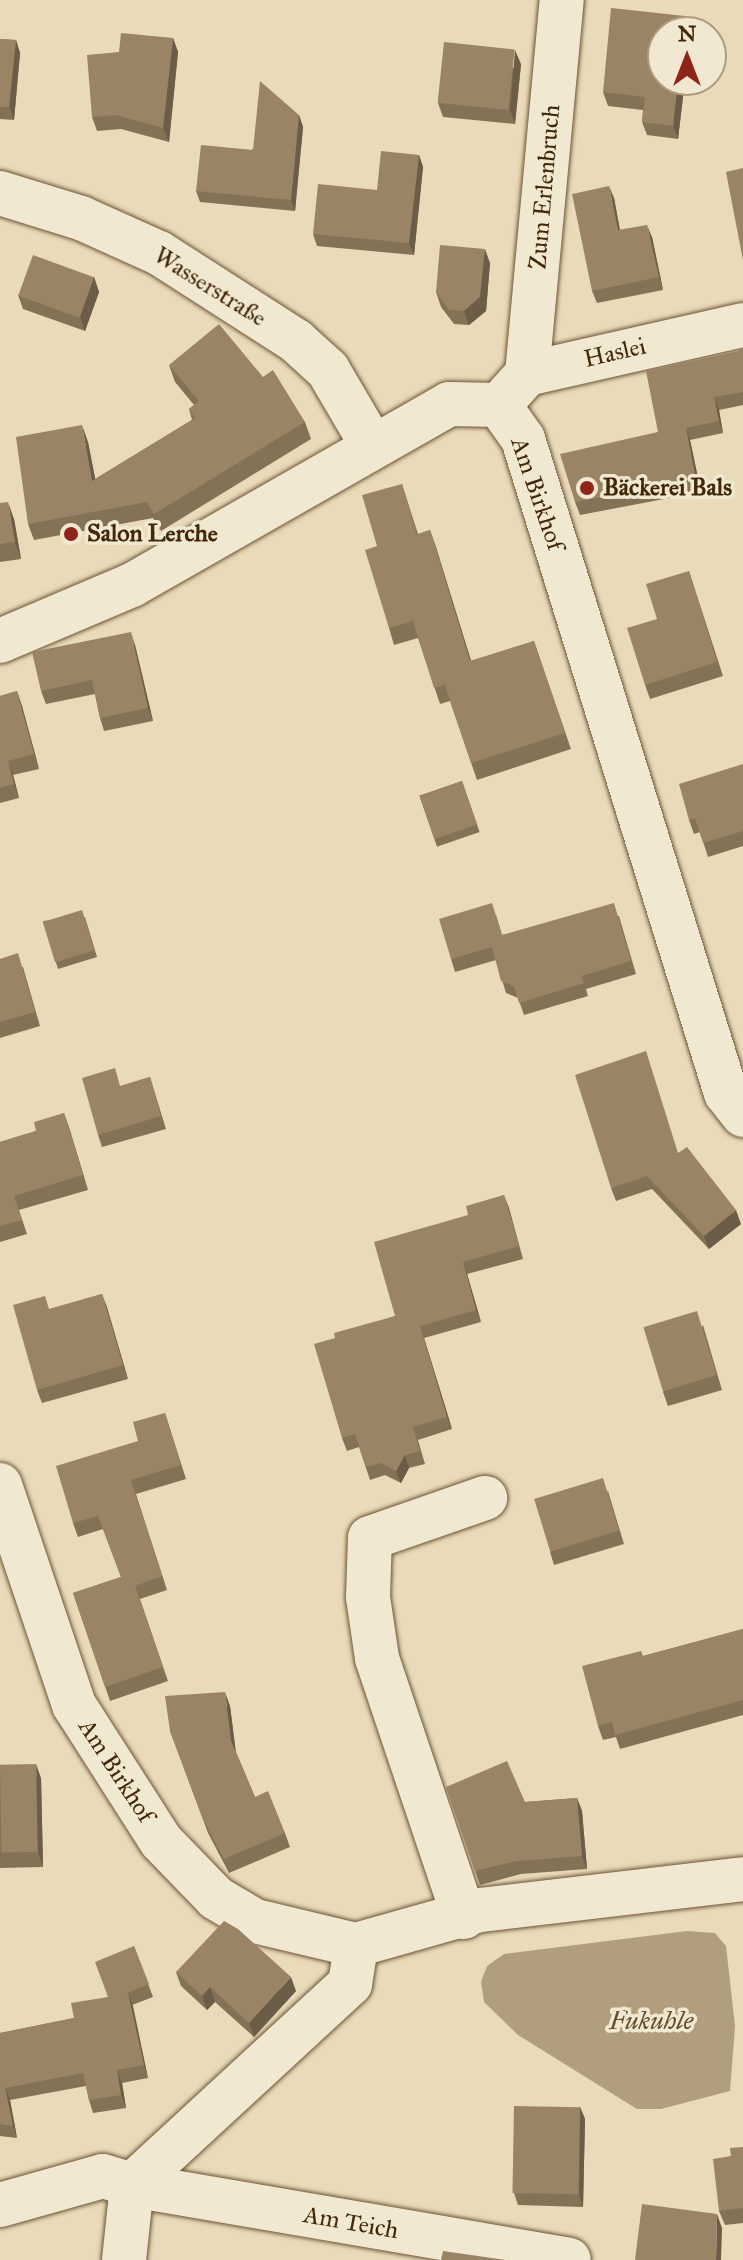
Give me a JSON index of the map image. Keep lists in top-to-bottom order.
{
  "streets": {
    "street": [
      "Zum Erlenbruch",
      "Wasserstraße",
      "Haslei",
      "Am Birkhof",
      "Am Teich"
    ]
  },
  "crossings": [
    ["Zum Erlenbruch", "Haslei"],
    ["Zum Erlenbruch", "Am Birkhof"],
    ["Haslei", "Am Birkhof"]
  ],
  "water": ["Fukuhle"],
  "places": ["Bäckerei Bals", "Salon Lerche"],
  "north": "top"
}
